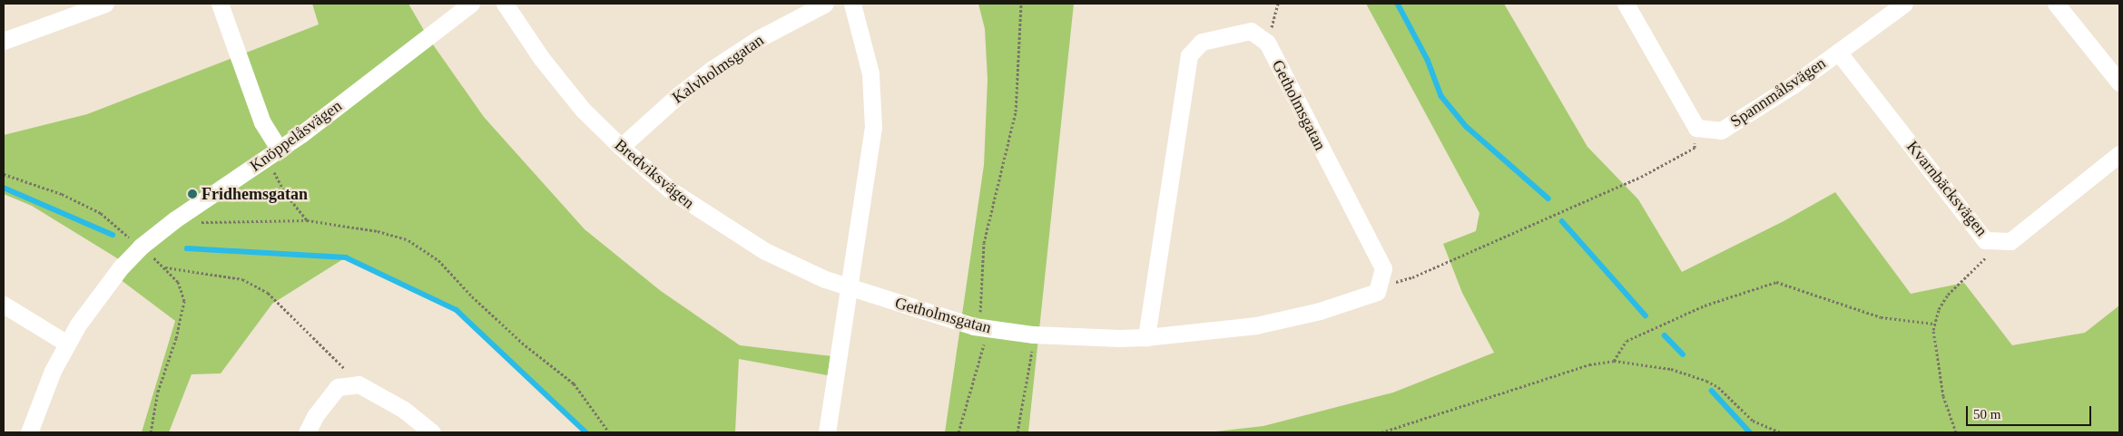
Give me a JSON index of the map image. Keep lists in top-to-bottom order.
{
  "streets": {
    "street": [
      "Kalvholmsgatan",
      "Spannmålsvägen",
      "Getholmsgatan",
      "Knöppelåsvägen",
      "Bredviksvägen",
      "Kvarnbäcksvägen"
    ]
  },
  "crossings": [
    ["Kalvholmsgatan", "Bredviksvägen"],
    ["Spannmålsvägen", "Kvarnbäcksvägen"],
    ["Getholmsgatan", "Bredviksvägen"]
  ],
  "places": ["Fridhemsgatan"],
  "scale_bar": "50 m"
}
